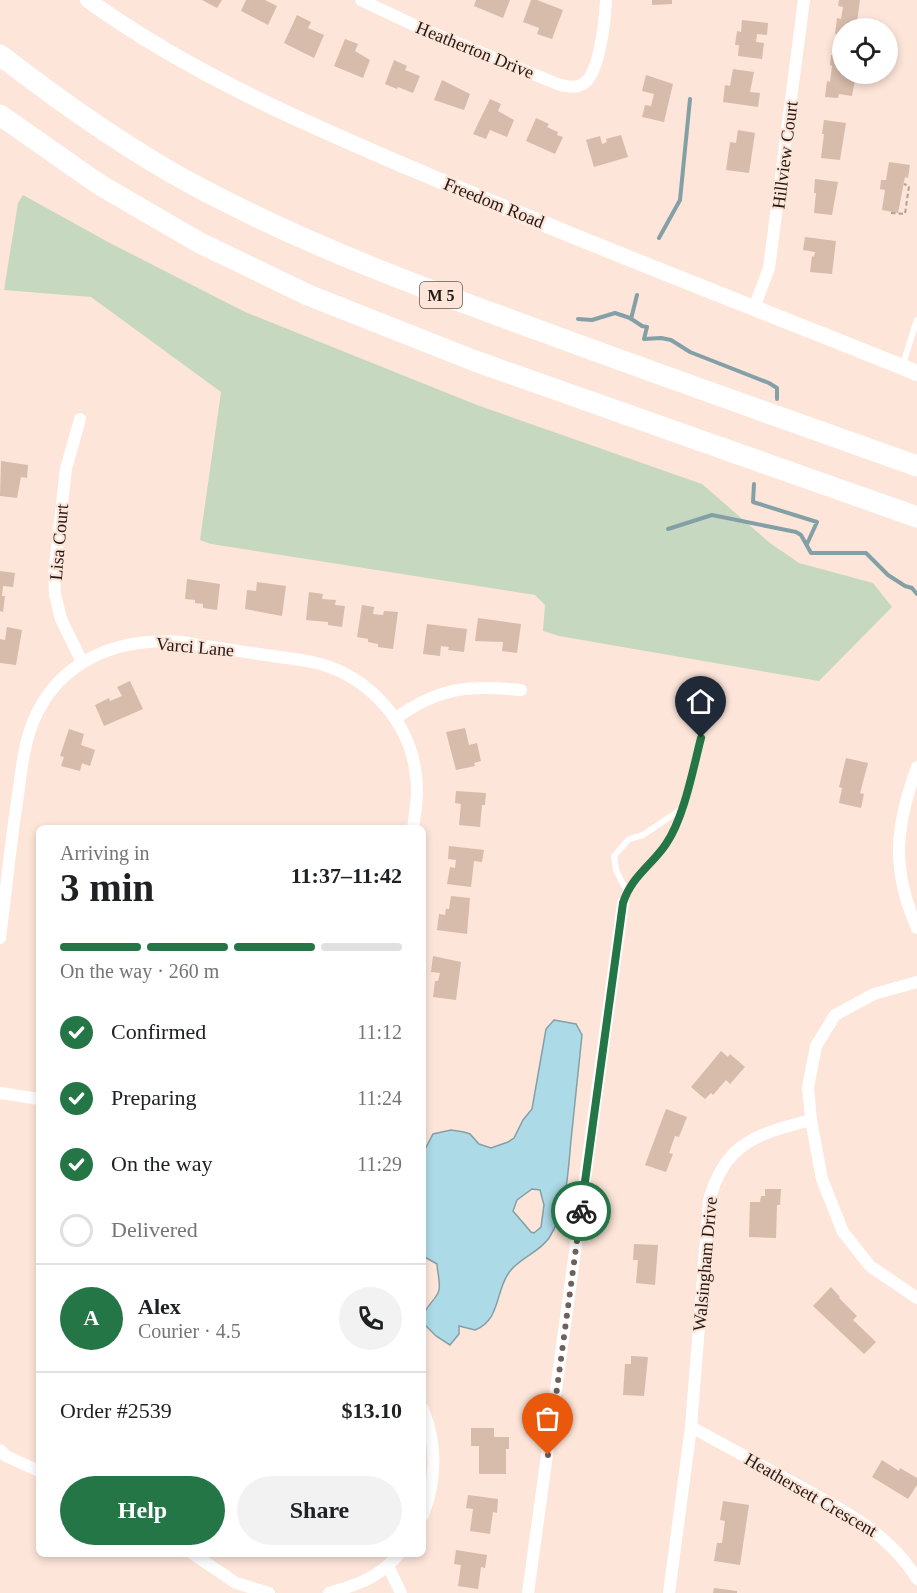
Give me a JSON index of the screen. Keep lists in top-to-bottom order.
{
  "streets": {
    "highway": ["M 5"],
    "street": [
      "Heatherton Drive",
      "Hillview Court",
      "Freedom Road",
      "Lisa Court",
      "Varci Lane",
      "Walsingham Drive",
      "Heathersett Crescent"
    ]
  },
  "crossings": [
    ["Hillview Court", "Freedom Road"],
    ["Lisa Court", "Varci Lane"],
    ["Walsingham Drive", "Heathersett Crescent"]
  ],
  "page": {
    "heading": ["3 min", "Arriving in", "11:37–11:42"],
    "panel": [
      "Alex",
      "Courier · 4.5",
      "Order #2539",
      "$13.10"
    ],
    "bar": "On the way · 260 m",
    "list": [
      ["Confirmed", "11:12"],
      ["Preparing", "11:24"],
      ["On the way", "11:29"],
      "Delivered"
    ],
    "round": "A",
    "buttons": ["Help", "Share"]
  }
}
